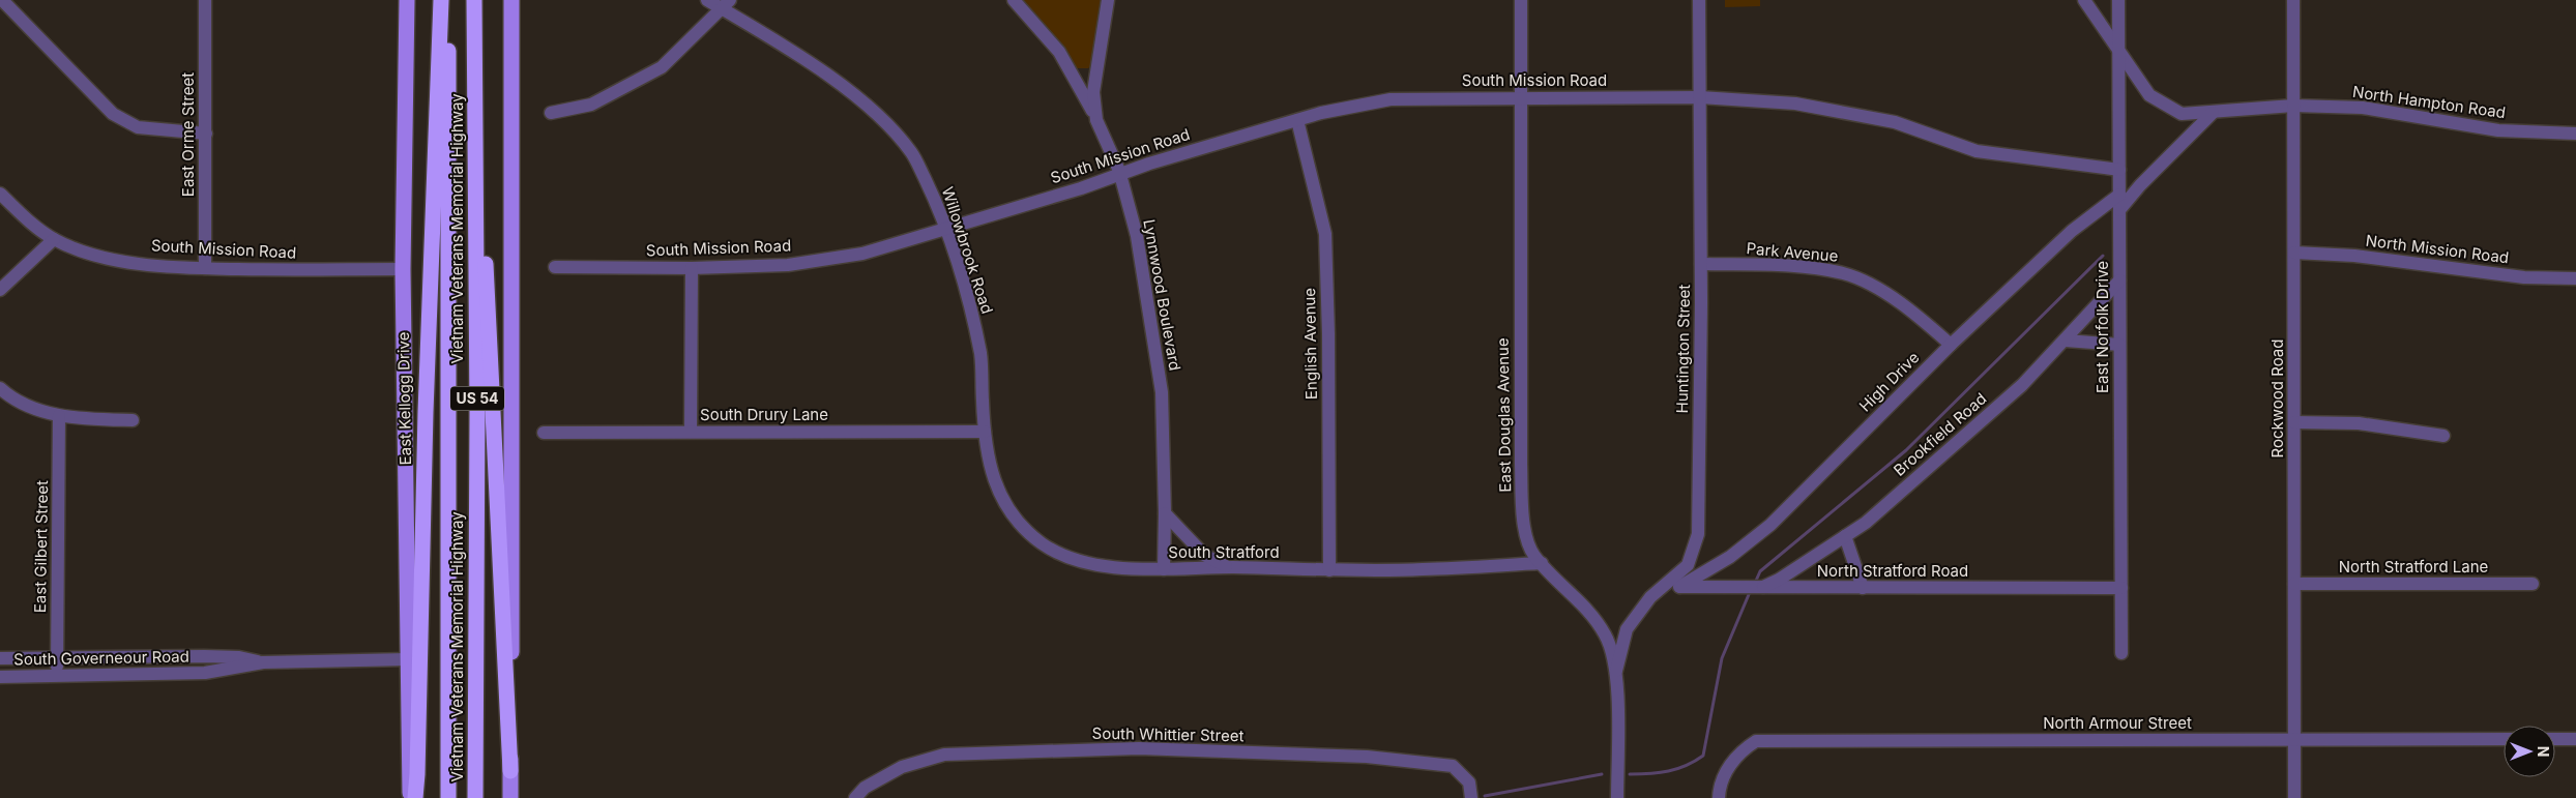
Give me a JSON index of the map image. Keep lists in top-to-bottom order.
{
  "streets": {
    "highway": ["Vietnam Veterans Memorial Highway", "US 54"],
    "main road": ["East Kellogg Drive"],
    "street": [
      "South Mission Road",
      "North Hampton Road",
      "East Orme Street",
      "North Mission Road",
      "Willowbrook Road",
      "Park Avenue",
      "Lynnwood Boulevard",
      "East Norfolk Drive",
      "English Avenue",
      "Huntington Street",
      "High Drive",
      "Rockwood Road",
      "South Drury Lane",
      "East Douglas Avenue",
      "Brookfield Road",
      "East Gilbert Street",
      "South Stratford",
      "North Stratford Lane",
      "North Stratford Road",
      "South Governeour Road",
      "North Armour Street",
      "South Whittier Street"
    ]
  },
  "crossings": [
    ["South Mission Road", "East Orme Street"],
    ["South Mission Road", "Willowbrook Road"],
    ["South Mission Road", "Lynnwood Boulevard"],
    ["South Mission Road", "English Avenue"],
    ["South Mission Road", "Huntington Street"],
    ["South Mission Road", "East Kellogg Drive"],
    ["South Mission Road", "East Douglas Avenue"],
    ["North Hampton Road", "East Norfolk Drive"],
    ["North Hampton Road", "Rockwood Road"],
    ["North Mission Road", "Rockwood Road"],
    ["Willowbrook Road", "South Drury Lane"],
    ["Willowbrook Road", "South Stratford"],
    ["Park Avenue", "Huntington Street"],
    ["Park Avenue", "High Drive"],
    ["Lynnwood Boulevard", "South Stratford"],
    ["East Norfolk Drive", "High Drive"],
    ["East Norfolk Drive", "Brookfield Road"],
    ["East Norfolk Drive", "North Stratford Road"],
    ["English Avenue", "South Stratford"],
    ["Huntington Street", "East Douglas Avenue"],
    ["Huntington Street", "North Stratford Road"],
    ["High Drive", "North Stratford Road"],
    ["East Kellogg Drive", "South Governeour Road"],
    ["Rockwood Road", "North Stratford Lane"],
    ["Rockwood Road", "North Armour Street"],
    ["South Drury Lane", "South Stratford"],
    ["East Douglas Avenue", "South Stratford"],
    ["Brookfield Road", "North Stratford Road"],
    ["East Gilbert Street", "South Governeour Road"]
  ],
  "north": "right"
}
